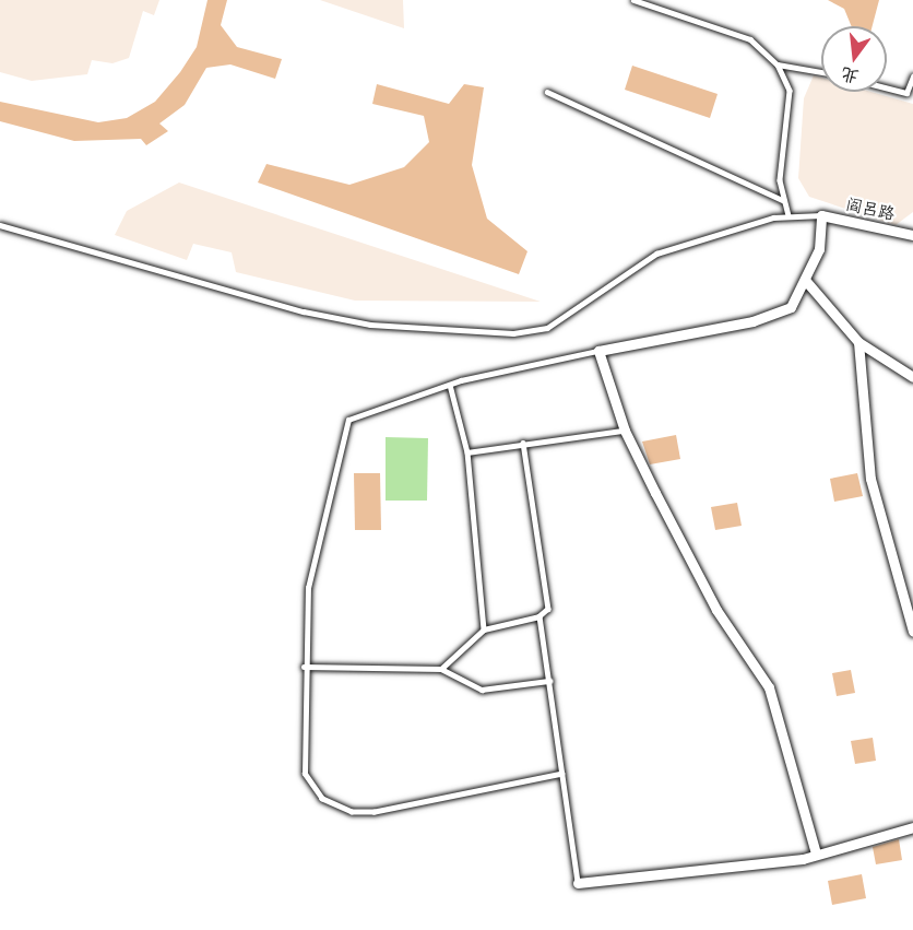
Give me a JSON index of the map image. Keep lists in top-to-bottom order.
{
  "streets": {
    "street": ["阎吕路"]
  },
  "north": "bottom"
}
